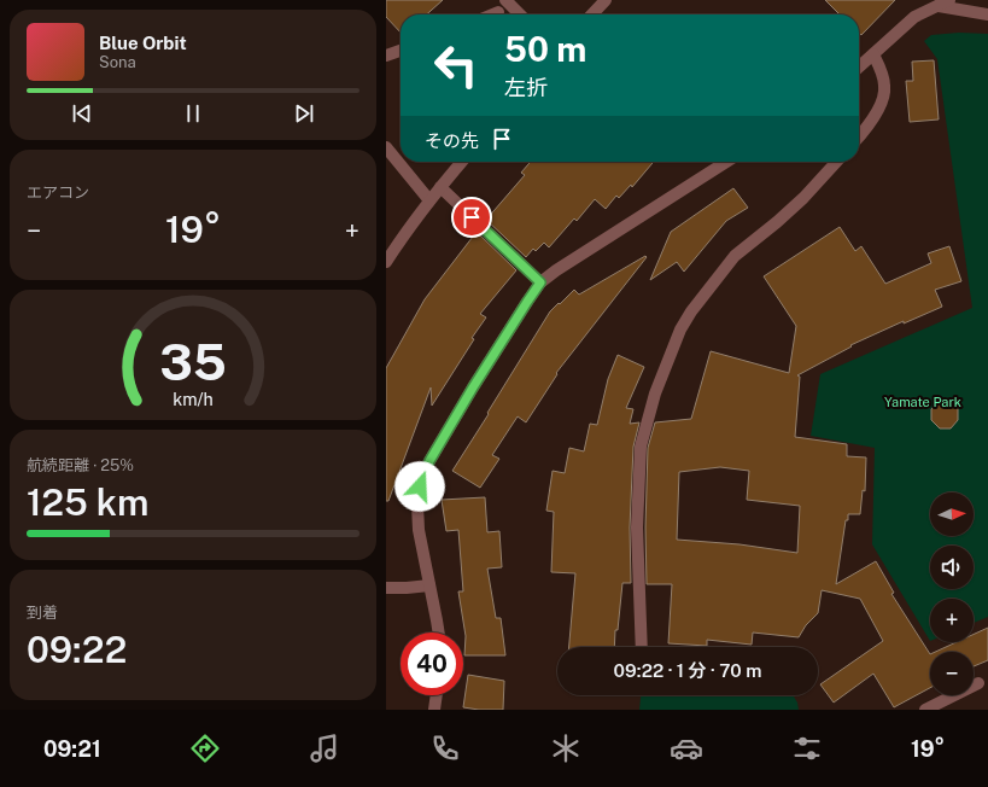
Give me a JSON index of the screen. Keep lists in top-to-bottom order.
{
  "parks": ["Yamate Park"],
  "north": "right",
  "page": {
    "turn": ["50 m", "左折"],
    "song": ["Blue Orbit", "Sona"],
    "then": "その先",
    "tile": [
      "エアコン",
      ["航続距離 · 25%", "125 km"],
      ["到着", "09:22"]
    ],
    "heat": ["−", "19°", "+"],
    "map_buttons": ["+", "−"],
    "limit": "40",
    "trip": "09:22 · 1 分 · 70 m",
    "tabs": ["09:21", "19°"],
    "gauge": ["35", "km/h"]
  }
}
